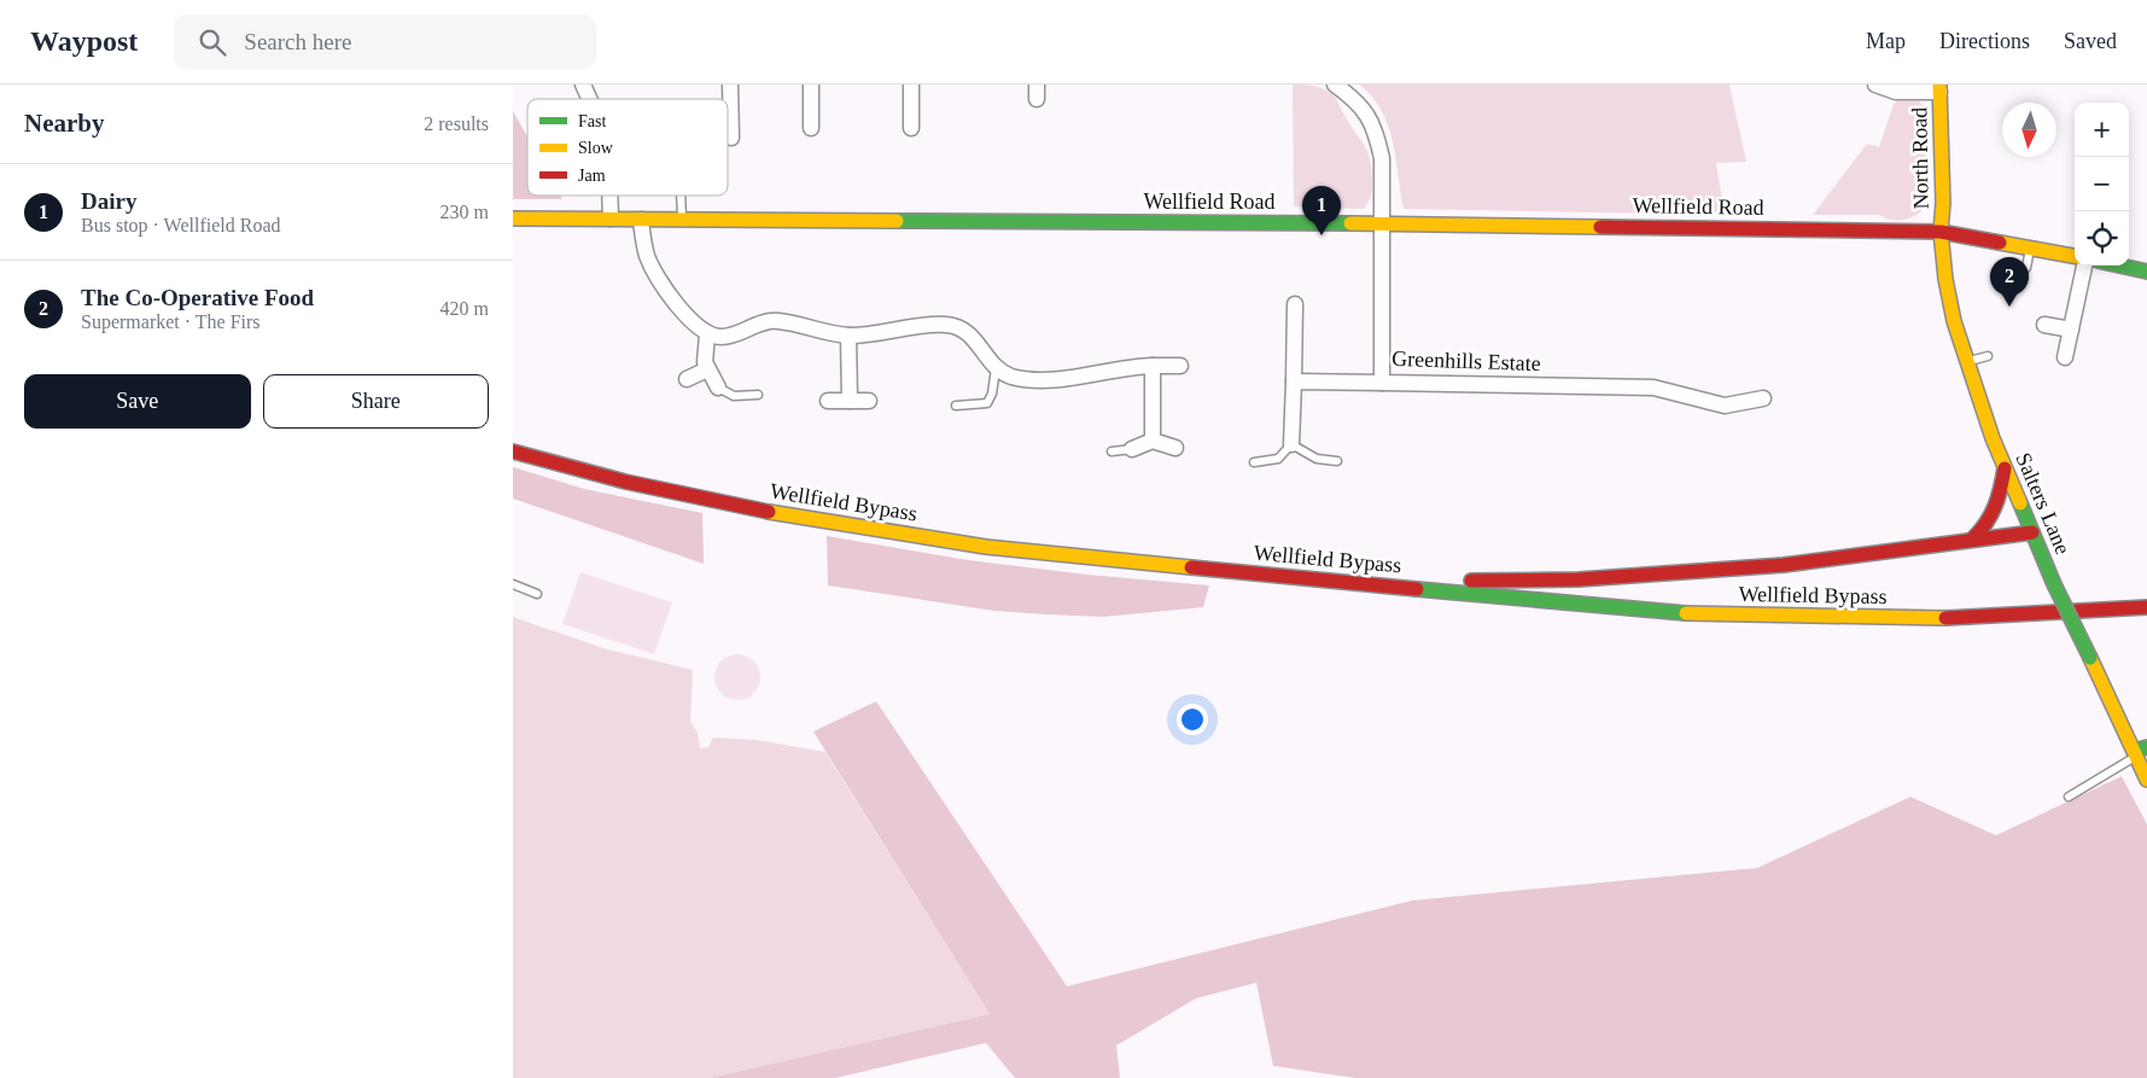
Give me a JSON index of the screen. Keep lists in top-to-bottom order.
{
  "streets": {
    "main road": [
      "North Road",
      "Wellfield Road",
      "Wellfield Bypass",
      "Salters Lane"
    ],
    "street": ["Greenhills Estate"]
  },
  "crossings": [
    ["North Road", "Wellfield Road"],
    ["North Road", "Salters Lane"],
    ["Wellfield Road", "Greenhills Estate"],
    ["Wellfield Road", "Salters Lane"]
  ],
  "legend": ["Fast", "Slow", "Jam"],
  "north": "bottom",
  "page": {
    "header": "Waypost",
    "search": "Search here",
    "nav": ["Map", "Directions", "Saved"],
    "heading": ["Nearby", "2 results"],
    "map_buttons": ["+", "−"],
    "list": [
      {
        "mark": "1",
        "name": "Dairy",
        "note": "Bus stop · Wellfield Road",
        "value": "230 m"
      },
      {
        "mark": "2",
        "name": "The Co-Operative Food",
        "note": "Supermarket · The Firs",
        "value": "420 m"
      }
    ],
    "pins": ["1", "2"],
    "buttons": ["Save", "Share"]
  }
}
